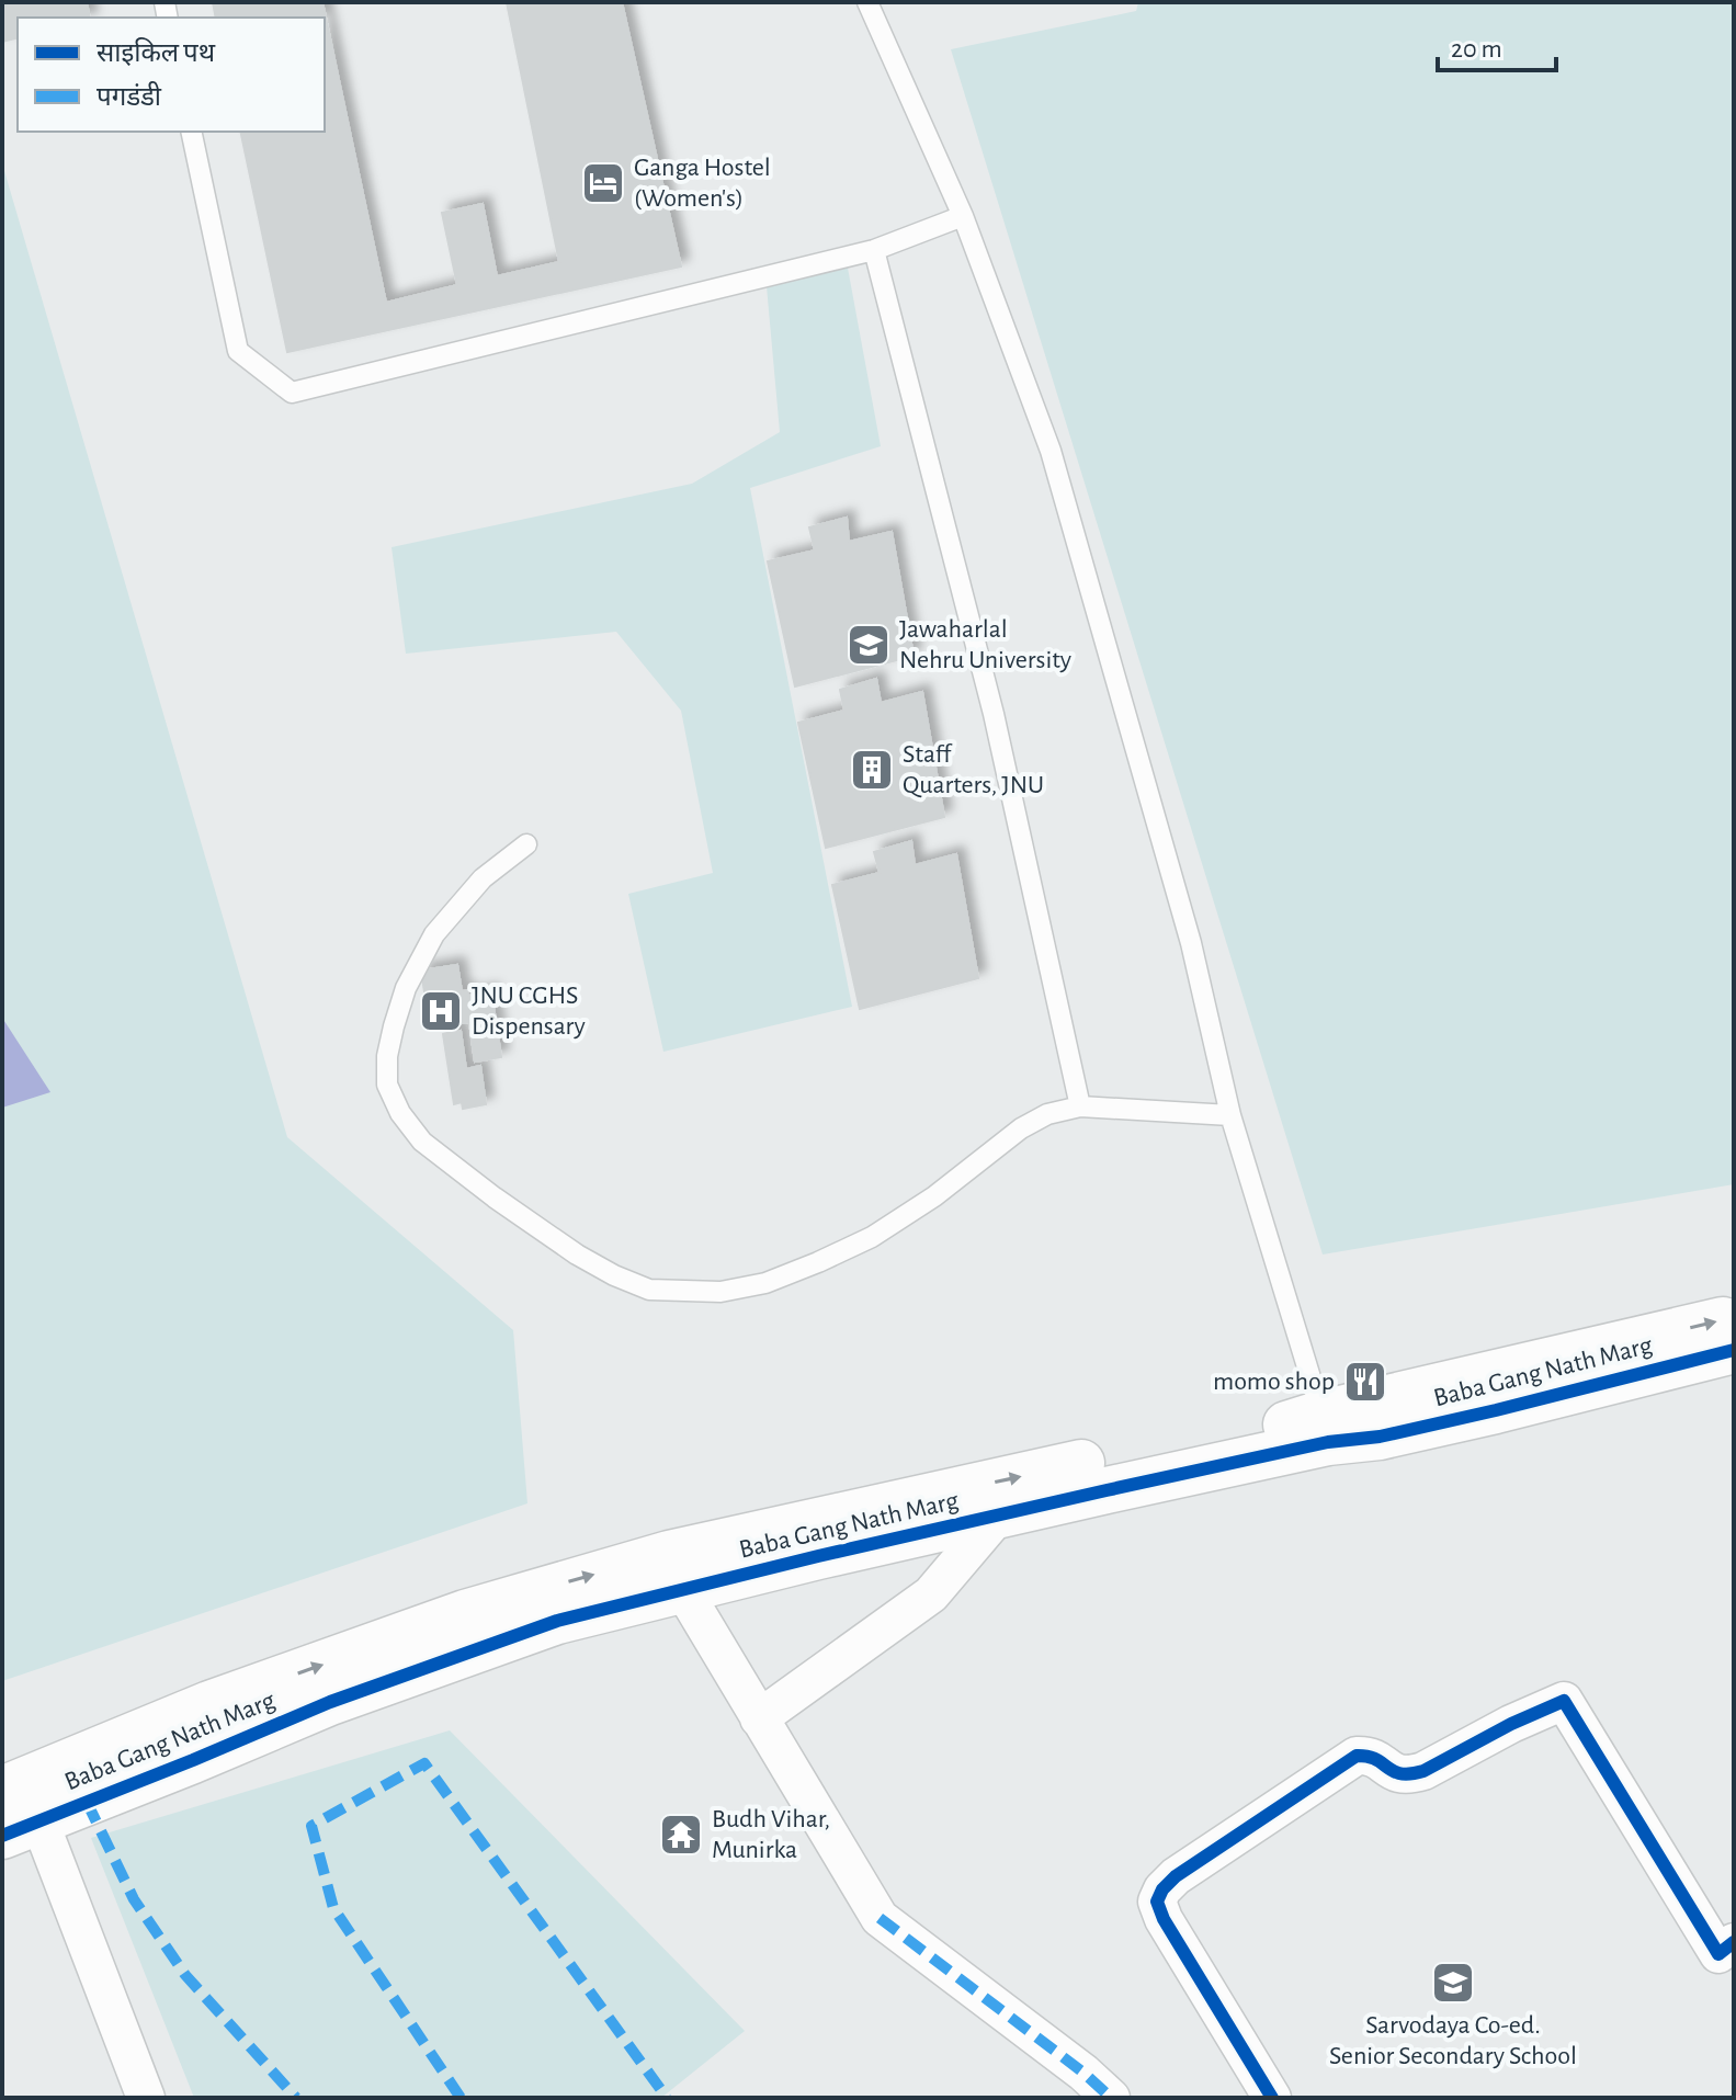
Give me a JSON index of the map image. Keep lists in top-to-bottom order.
{
  "streets": {
    "street": ["Baba Gang Nath Marg"]
  },
  "places": {
    "hotel": ["Ganga Hostel (Women's)"],
    "school or university": ["Jawaharlal Nehru University", "Sarvodaya Co-ed. Senior Secondary School"],
    "building": ["Staff Quarters, JNU"],
    "hospital": ["JNU CGHS Dispensary"],
    "restaurant": ["momo shop"],
    "temple": ["Budh Vihar, Munirka"]
  },
  "legend": ["साइकिल पथ", "पगडंडी"],
  "scale_bar": "20 m"
}
